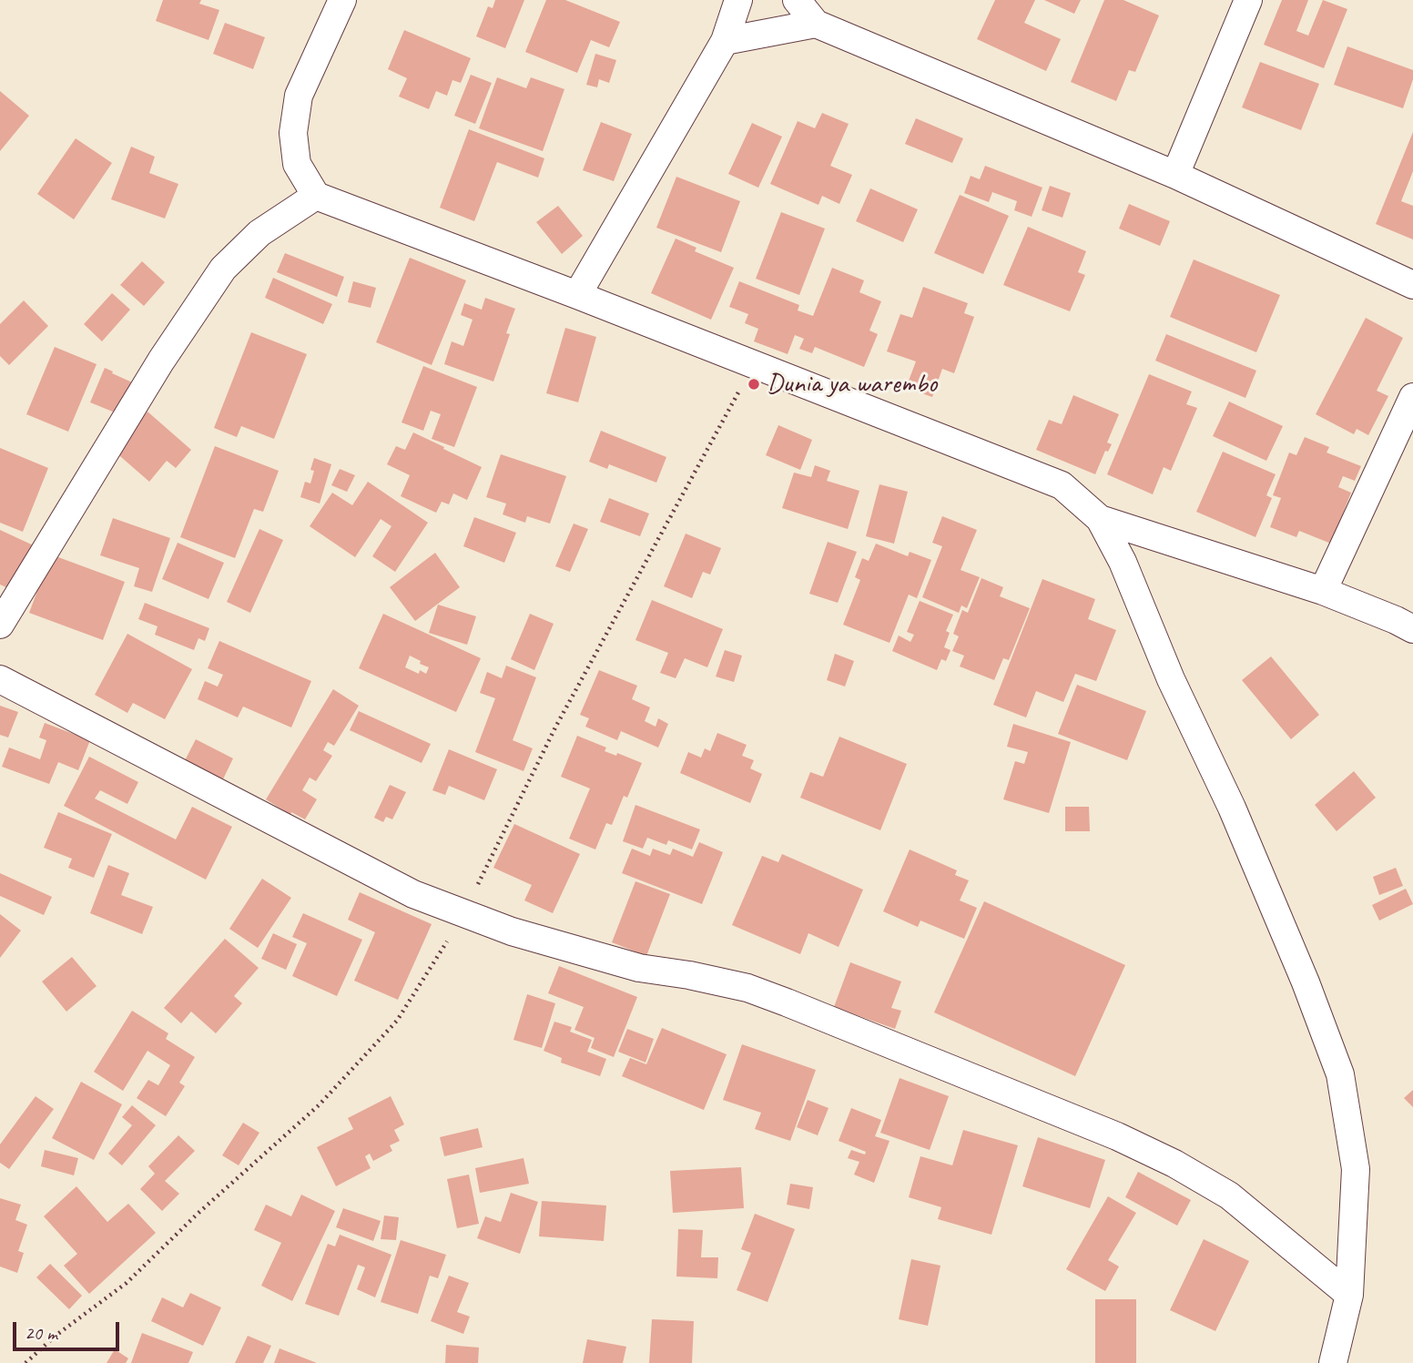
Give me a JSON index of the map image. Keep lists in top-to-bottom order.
{
  "places": ["Dunia ya warembo"],
  "scale_bar": "20 m"
}
